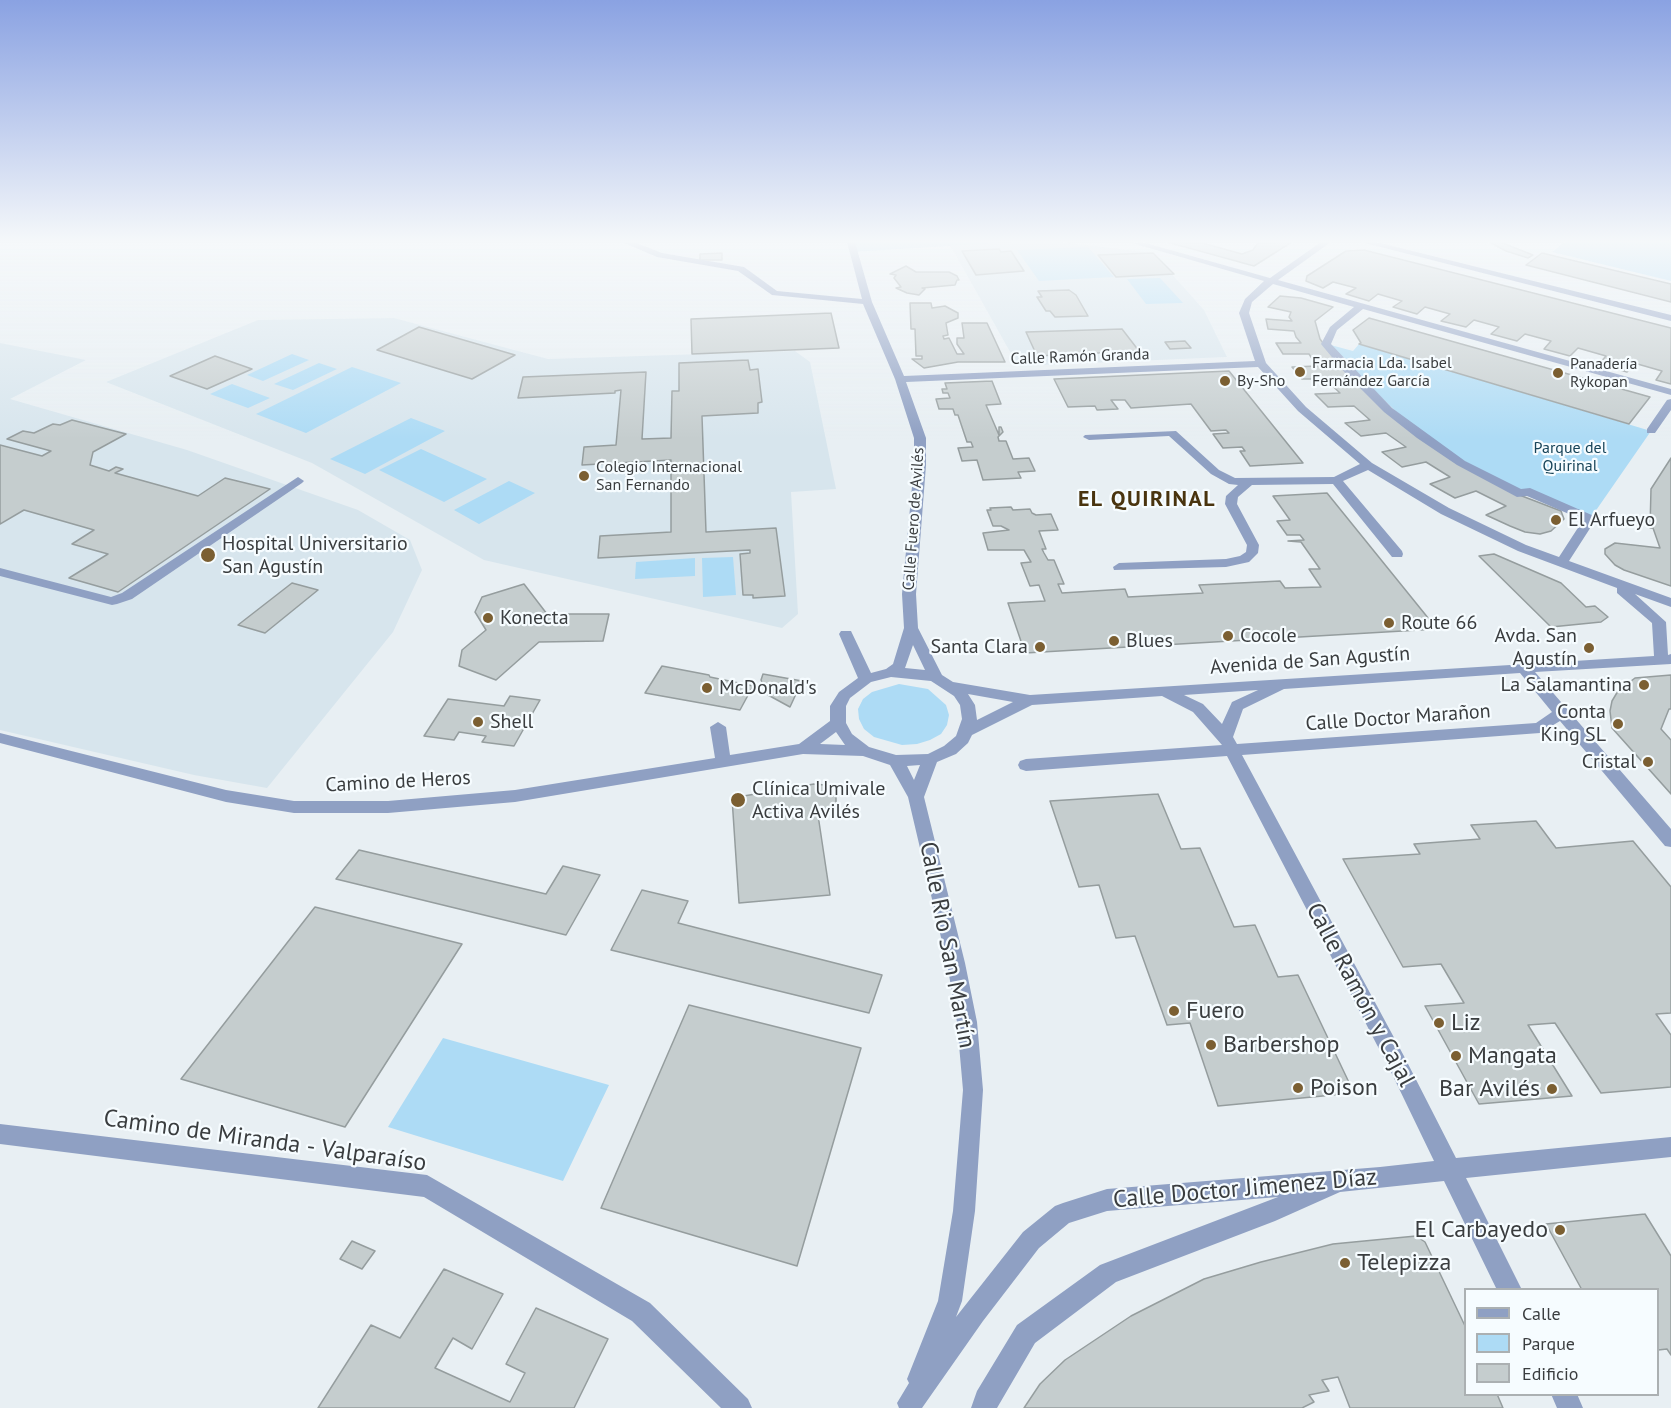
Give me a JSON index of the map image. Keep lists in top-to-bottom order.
{
  "streets": {
    "street": [
      "Calle Ramón Granda",
      "Calle Fuero de Avilés",
      "Avenida de San Agustín",
      "Calle Doctor Marañon",
      "Camino de Heros",
      "Calle Rio San Martín",
      "Calle Ramón y Cajal",
      "Camino de Miranda - Valparaíso",
      "Calle Doctor Jimenez Díaz"
    ]
  },
  "crossings": [
    ["Calle Ramón Granda", "Calle Fuero de Avilés"],
    ["Calle Fuero de Avilés", "Avenida de San Agustín"],
    ["Calle Fuero de Avilés", "Camino de Heros"],
    ["Avenida de San Agustín", "Camino de Heros"],
    ["Avenida de San Agustín", "Calle Ramón y Cajal"],
    ["Calle Doctor Marañon", "Calle Ramón y Cajal"],
    ["Calle Rio San Martín", "Calle Doctor Jimenez Díaz"],
    ["Calle Ramón y Cajal", "Calle Doctor Jimenez Díaz"]
  ],
  "districts": ["EL QUIRINAL"],
  "parks": ["Parque del Quirinal"],
  "places": [
    "Farmacia Lda. Isabel Fernández García",
    "Panadería Rykopan",
    "By-Sho",
    "Colegio Internacional San Fernando",
    "El Arfueyo",
    "Hospital Universitario San Agustín",
    "Konecta",
    "Route 66",
    "Cocole",
    "Blues",
    "Santa Clara",
    "Avda. San Agustín",
    "La Salamantina",
    "McDonald's",
    "Shell",
    "Conta King SL",
    "Cristal",
    "Clínica Umivale Activa Avilés",
    "Fuero",
    "Liz",
    "Barbershop",
    "Mangata",
    "Poison",
    "Bar Avilés",
    "El Carbayedo",
    "Telepizza"
  ],
  "legend": ["Calle", "Parque", "Edificio"]
}
